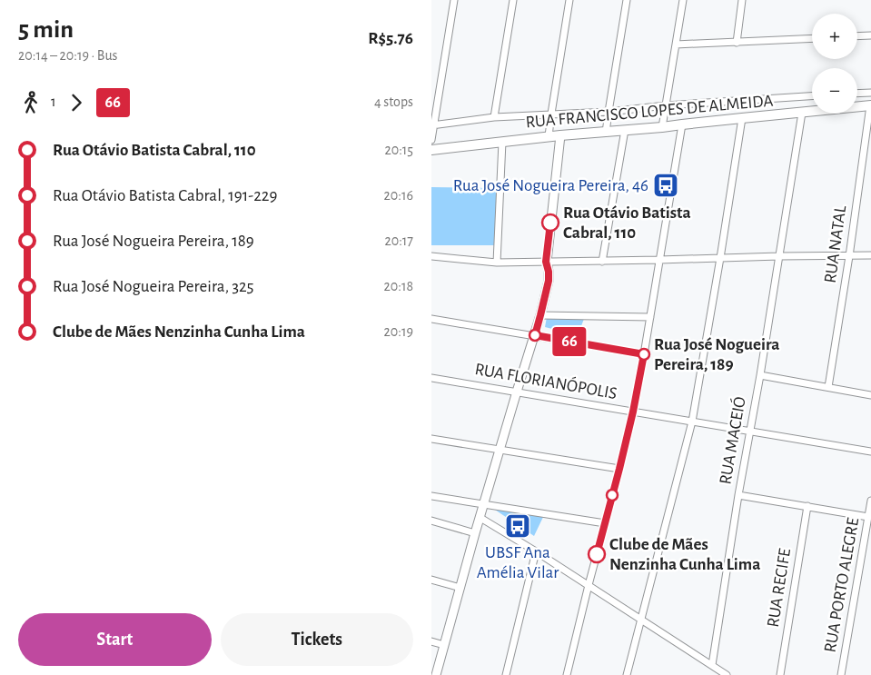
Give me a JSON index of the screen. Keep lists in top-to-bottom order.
{
  "streets": {
    "main road": ["RUA FRANCISCO LOPES DE ALMEIDA"],
    "street": [
      "RUA NATAL",
      "RUA FLORIANÓPOLIS",
      "RUA MACEIÓ",
      "RUA PORTO ALEGRE",
      "RUA RECIFE"
    ]
  },
  "crossings": [
    ["RUA FRANCISCO LOPES DE ALMEIDA", "RUA NATAL"],
    ["RUA FRANCISCO LOPES DE ALMEIDA", "RUA MACEIÓ"],
    ["RUA FLORIANÓPOLIS", "RUA MACEIÓ"]
  ],
  "places": {
    "bus stop": ["Rua José Nogueira Pereira, 46", "UBSF Ana Amélia Vilar"],
    "other": ["Rua Otávio Batista Cabral, 110", "Rua José Nogueira Pereira, 189", "Clube de Mães Nenzinha Cunha Lima"]
  },
  "lines": ["bus line 66"],
  "page": {
    "heading": ["5 min", "20:14 – 20:19 · Bus", "R$5.76"],
    "on_map": "66",
    "map_buttons": ["+", "−"],
    "legs": ["1", "66", "4 stops"],
    "list": [
      {
        "name": "Rua Otávio Batista Cabral, 110",
        "value": "20:15"
      },
      {
        "name": "Rua Otávio Batista Cabral, 191-229",
        "value": "20:16"
      },
      {
        "name": "Rua José Nogueira Pereira, 189",
        "value": "20:17"
      },
      {
        "name": "Rua José Nogueira Pereira, 325",
        "value": "20:18"
      },
      {
        "name": "Clube de Mães Nenzinha Cunha Lima",
        "value": "20:19"
      }
    ],
    "buttons": ["Start", "Tickets"]
  }
}
